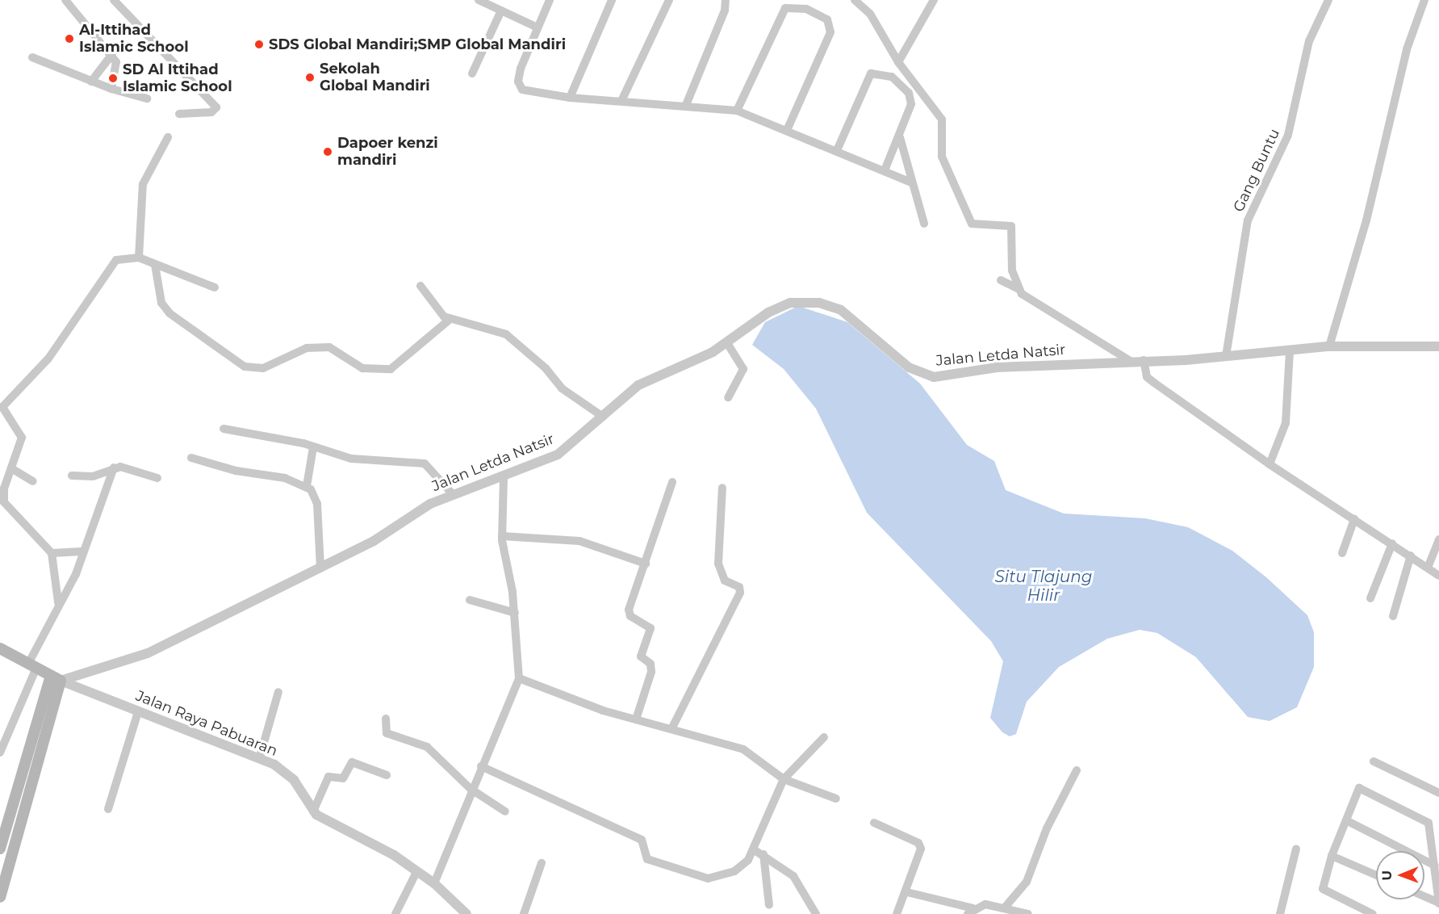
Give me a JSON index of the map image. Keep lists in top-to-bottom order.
{
  "streets": {
    "street": ["Gang Buntu", "Jalan Letda Natsir", "Jalan Raya Pabuaran"]
  },
  "crossings": [
    ["Gang Buntu", "Jalan Letda Natsir"],
    ["Jalan Letda Natsir", "Jalan Raya Pabuaran"]
  ],
  "water": ["Situ Tlajung Hilir"],
  "places": [
    "Al-Ittihad Islamic School",
    "SDS Global Mandiri;SMP Global Mandiri",
    "Sekolah Global Mandiri",
    "SD Al Ittihad Islamic School",
    "Dapoer kenzi mandiri"
  ],
  "north": "left"
}
